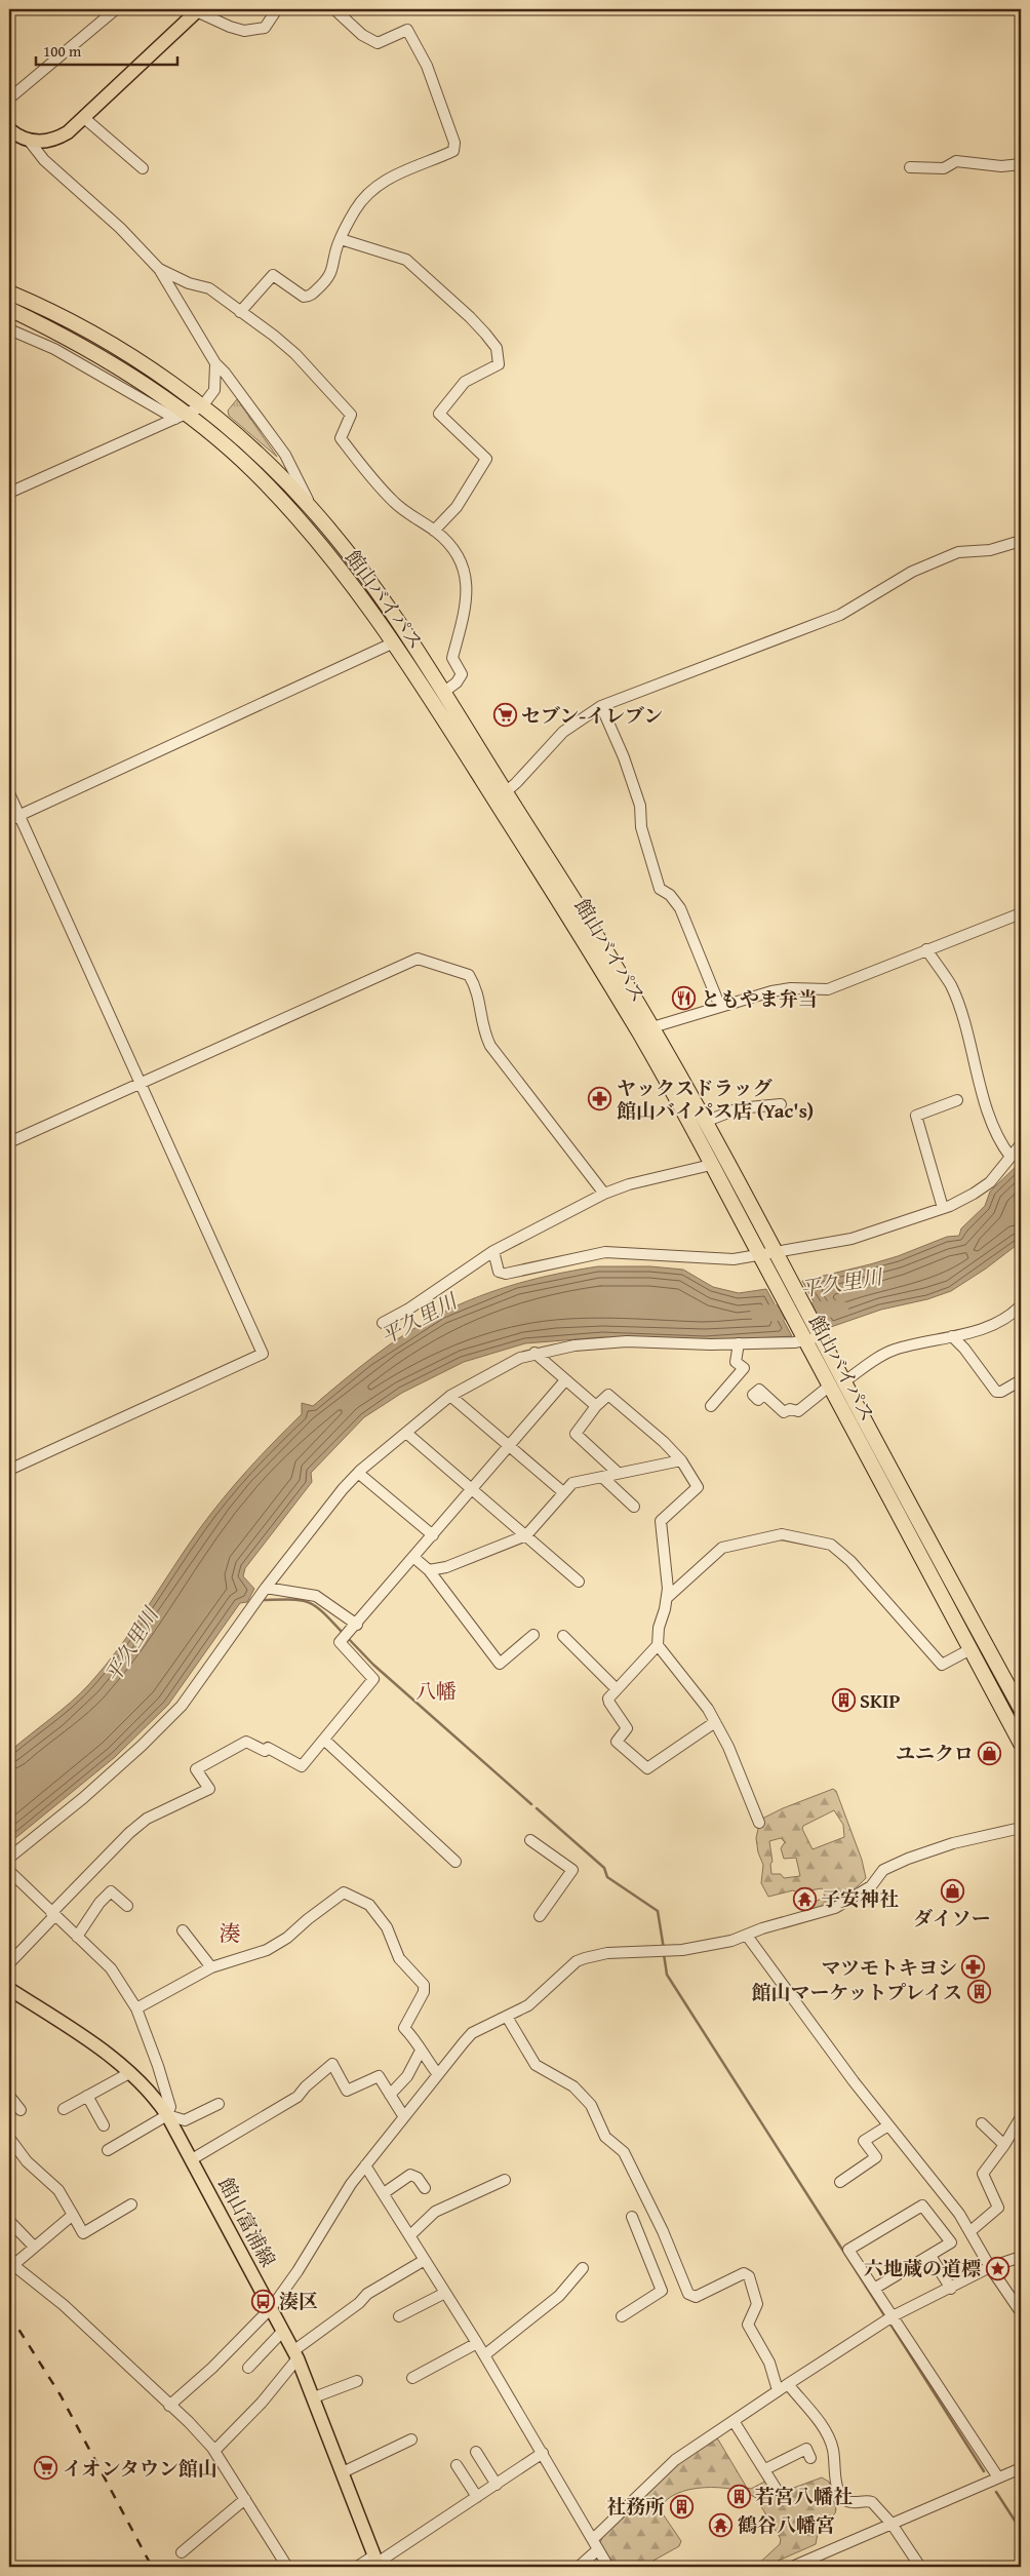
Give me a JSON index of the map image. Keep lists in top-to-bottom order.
{
  "streets": {
    "highway": ["館山バイパス"],
    "main road": ["館山富浦線"]
  },
  "districts": ["八幡", "湊"],
  "water": ["平久里川"],
  "places": {
    "supermarket": ["セブン-イレブン", "イオンタウン館山"],
    "restaurant": ["ともやま弁当"],
    "pharmacy": ["ヤックスドラッグ 館山バイパス店 (Yac's)", "マツモトキヨシ"],
    "building": [
      "SKIP",
      "館山マーケットプレイス",
      "若宮八幡社",
      "社務所"
    ],
    "shop": ["ユニクロ", "ダイソー"],
    "temple": ["子安神社", "鶴谷八幡宮"],
    "place": ["六地蔵の道標"],
    "bus stop": ["湊区"]
  },
  "scale_bar": "100 m"
}
